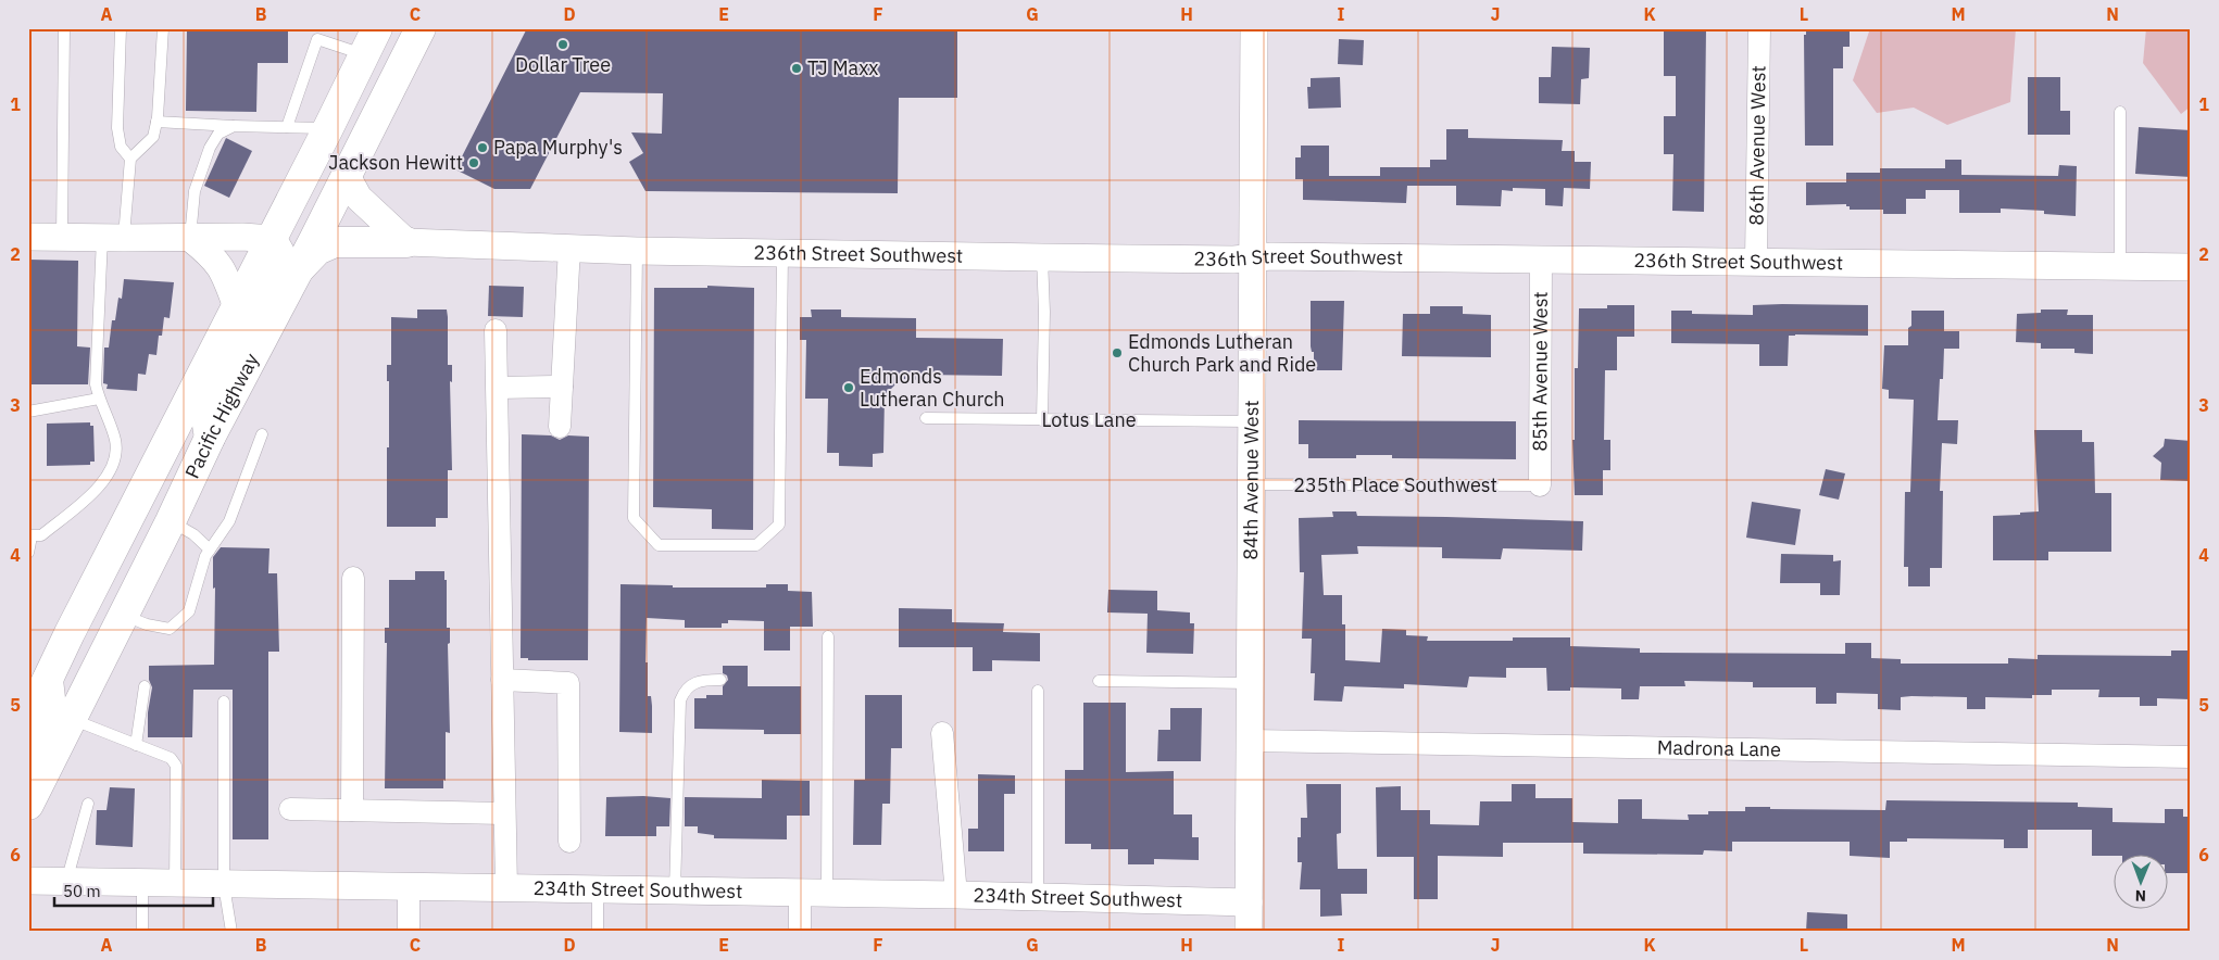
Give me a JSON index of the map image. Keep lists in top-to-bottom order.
{
  "streets": {
    "main road": ["Pacific Highway"],
    "street": [
      "86th Avenue West",
      "236th Street Southwest",
      "85th Avenue West",
      "84th Avenue West",
      "Madrona Lane",
      "234th Street Southwest"
    ],
    "lane": ["Lotus Lane", "235th Place Southwest"]
  },
  "crossings": [
    ["86th Avenue West", "236th Street Southwest"],
    ["236th Street Southwest", "85th Avenue West"],
    ["236th Street Southwest", "84th Avenue West"],
    ["85th Avenue West", "235th Place Southwest"],
    ["Lotus Lane", "84th Avenue West"],
    ["84th Avenue West", "235th Place Southwest"],
    ["84th Avenue West", "Madrona Lane"],
    ["84th Avenue West", "234th Street Southwest"]
  ],
  "places": [
    "Dollar Tree",
    "TJ Maxx",
    "Papa Murphy's",
    "Jackson Hewitt",
    "Edmonds Lutheran Church Park and Ride",
    "Edmonds Lutheran Church"
  ],
  "scale_bar": "50 m",
  "north": "bottom",
  "grid": {
    "columns": [
      "A",
      "B",
      "C",
      "D",
      "E",
      "F",
      "G",
      "H",
      "I",
      "J",
      "K",
      "L",
      "M",
      "N"
    ],
    "rows": [
      "1",
      "2",
      "3",
      "4",
      "5",
      "6"
    ]
  }
}
